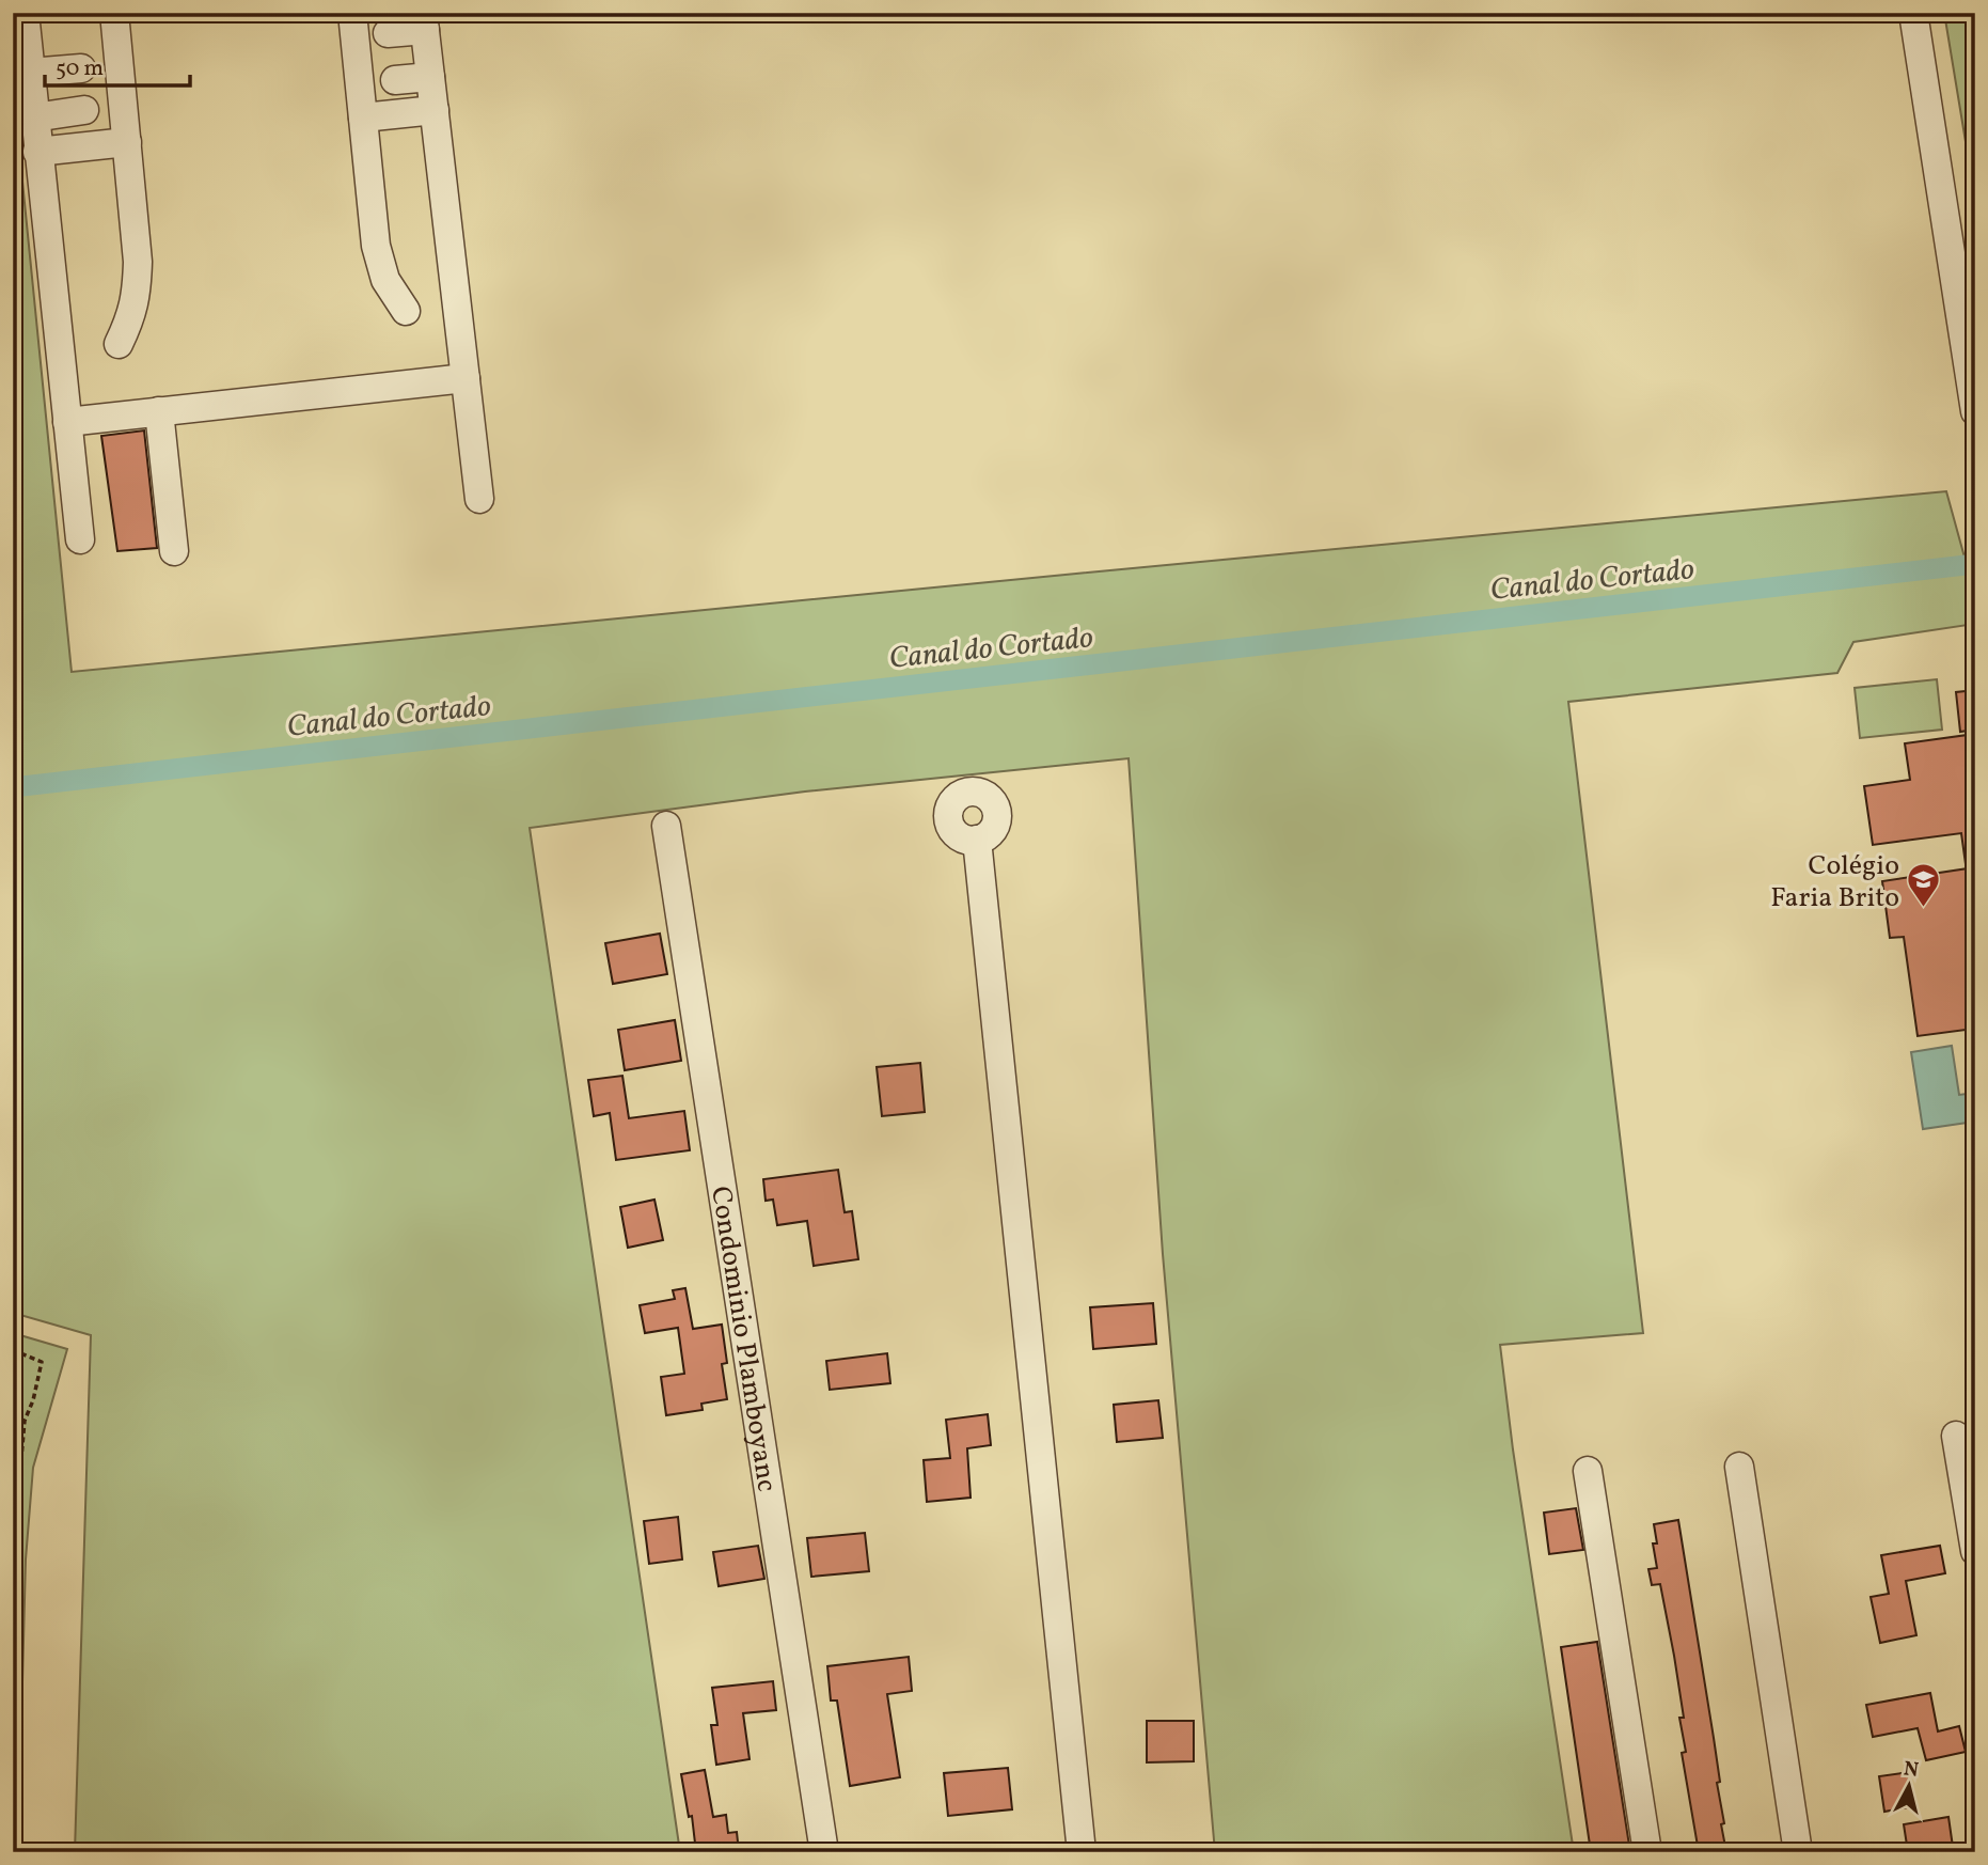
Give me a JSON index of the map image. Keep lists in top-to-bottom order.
{
  "streets": {
    "street": ["Condominio Plamboyanc"]
  },
  "water": ["Canal do Cortado"],
  "places": {
    "school or university": ["Colégio Faria Brito"]
  },
  "scale_bar": "50 m",
  "north": "top"
}
